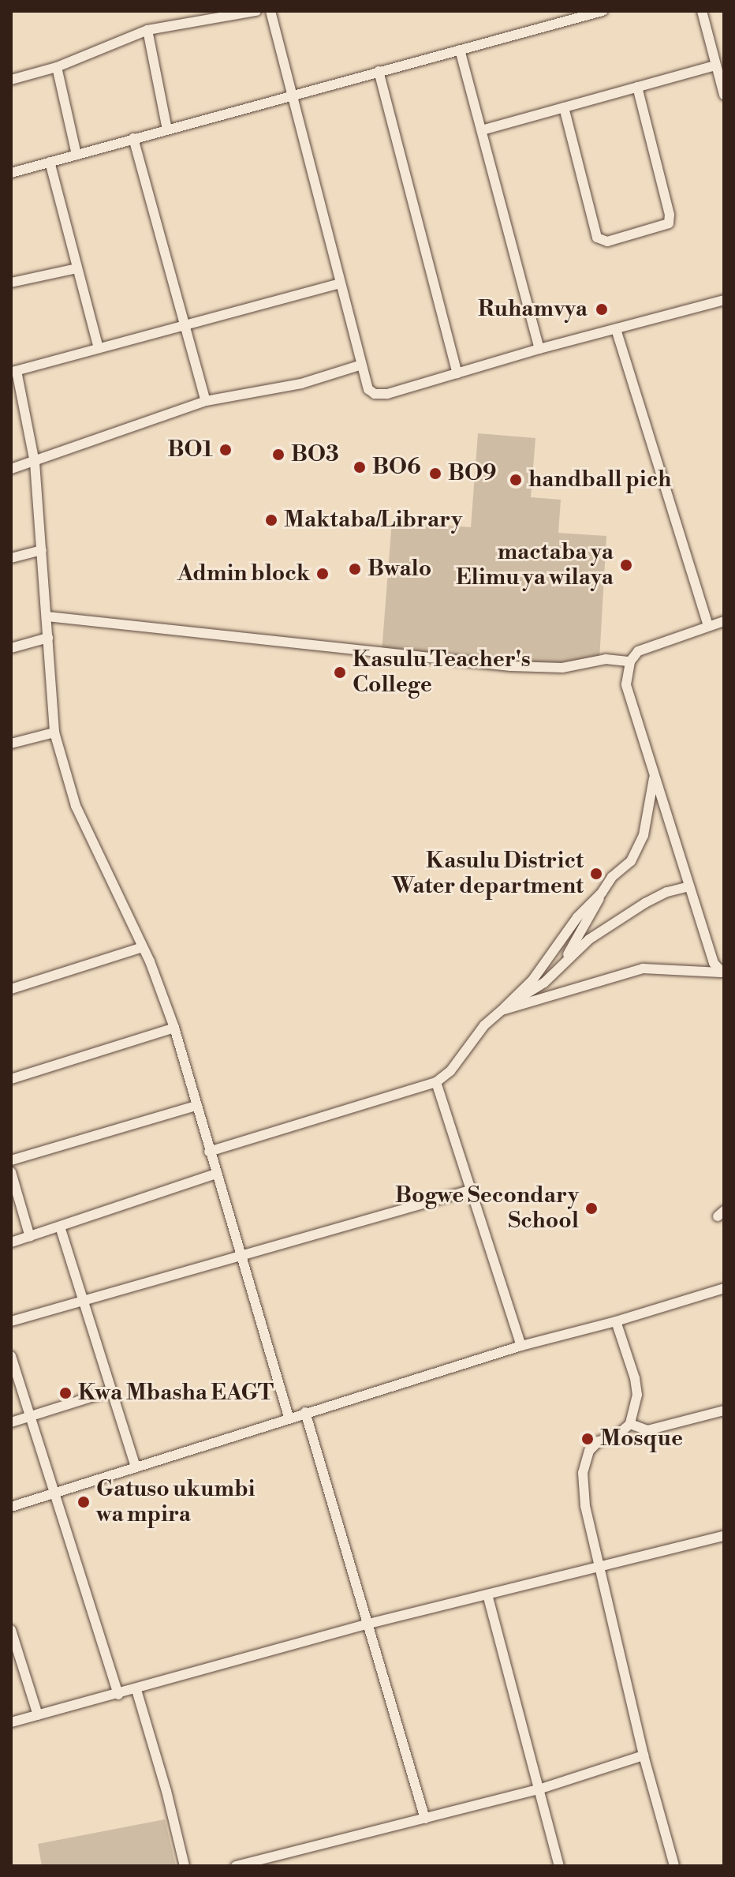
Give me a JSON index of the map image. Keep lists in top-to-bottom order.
{
  "places": [
    "Ruhamvya",
    "BO1",
    "BO3",
    "BO6",
    "BO9",
    "handball pich",
    "Maktaba/Library",
    "mactaba ya Elimu ya wilaya",
    "Bwalo",
    "Admin block",
    "Kasulu Teacher's College",
    "Kasulu District Water department",
    "Bogwe Secondary School",
    "Kwa Mbasha EAGT",
    "Mosque",
    "Gatuso ukumbi wa mpira"
  ]
}
